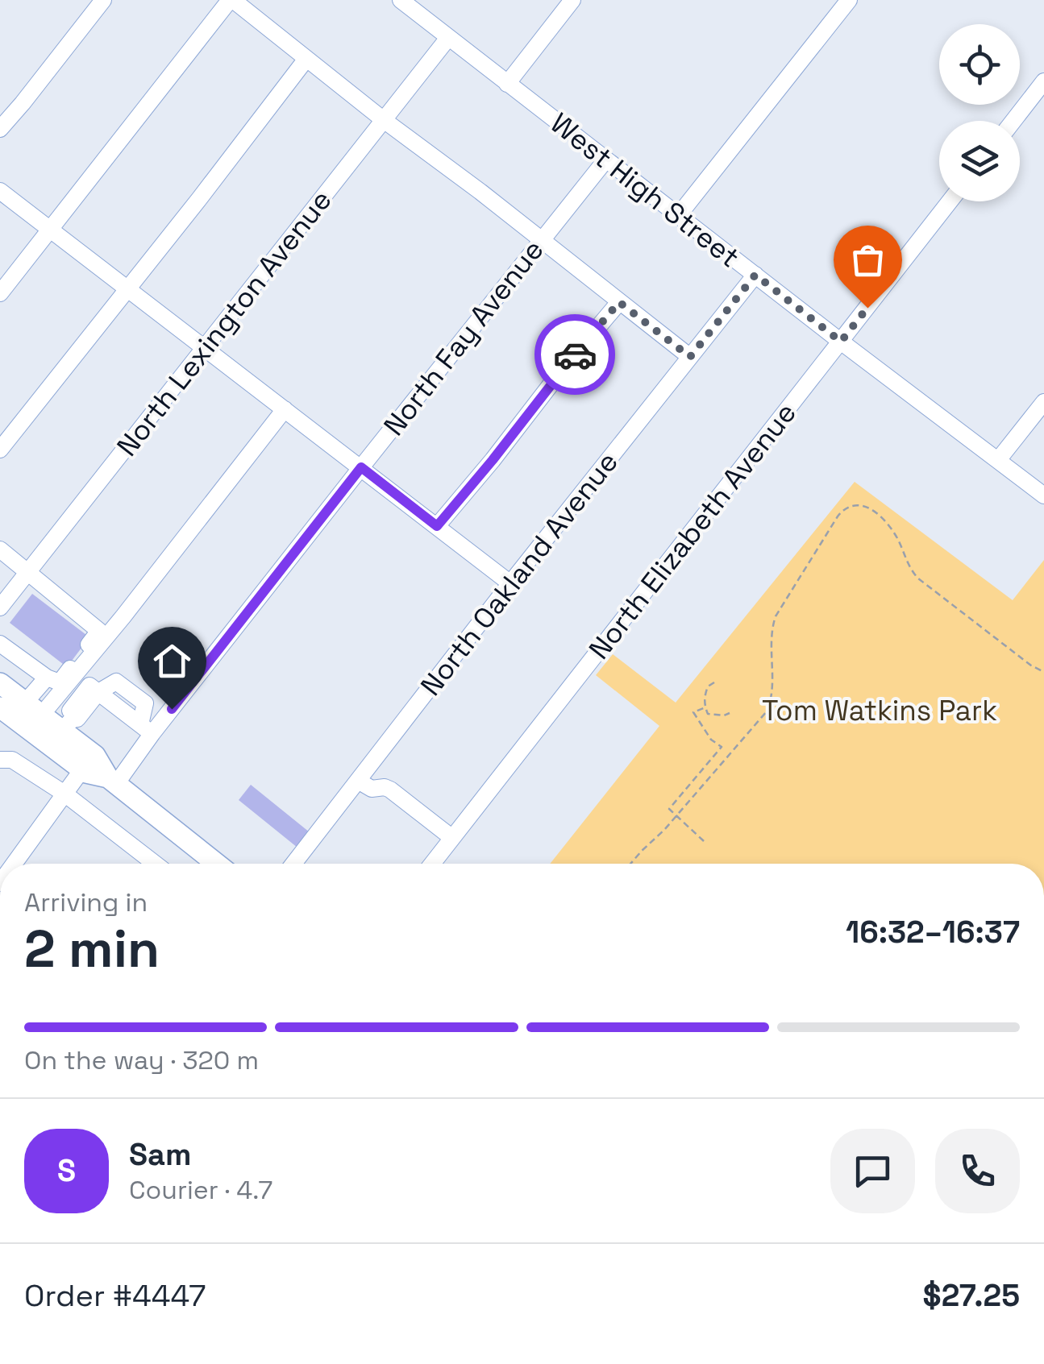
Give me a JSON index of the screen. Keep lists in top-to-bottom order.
{
  "streets": {
    "street": [
      "West High Street",
      "North Lexington Avenue",
      "North Fay Avenue",
      "North Elizabeth Avenue",
      "North Oakland Avenue"
    ]
  },
  "crossings": [
    ["West High Street", "North Lexington Avenue"],
    ["West High Street", "North Fay Avenue"],
    ["West High Street", "North Elizabeth Avenue"],
    ["West High Street", "North Oakland Avenue"]
  ],
  "parks": ["Tom Watkins Park"],
  "page": {
    "heading": ["2 min", "Arriving in", "16:32–16:37"],
    "panel": [
      "Sam",
      "Courier · 4.7",
      "Order #4447",
      "$27.25"
    ],
    "bar": "On the way · 320 m",
    "round": "S"
  }
}
